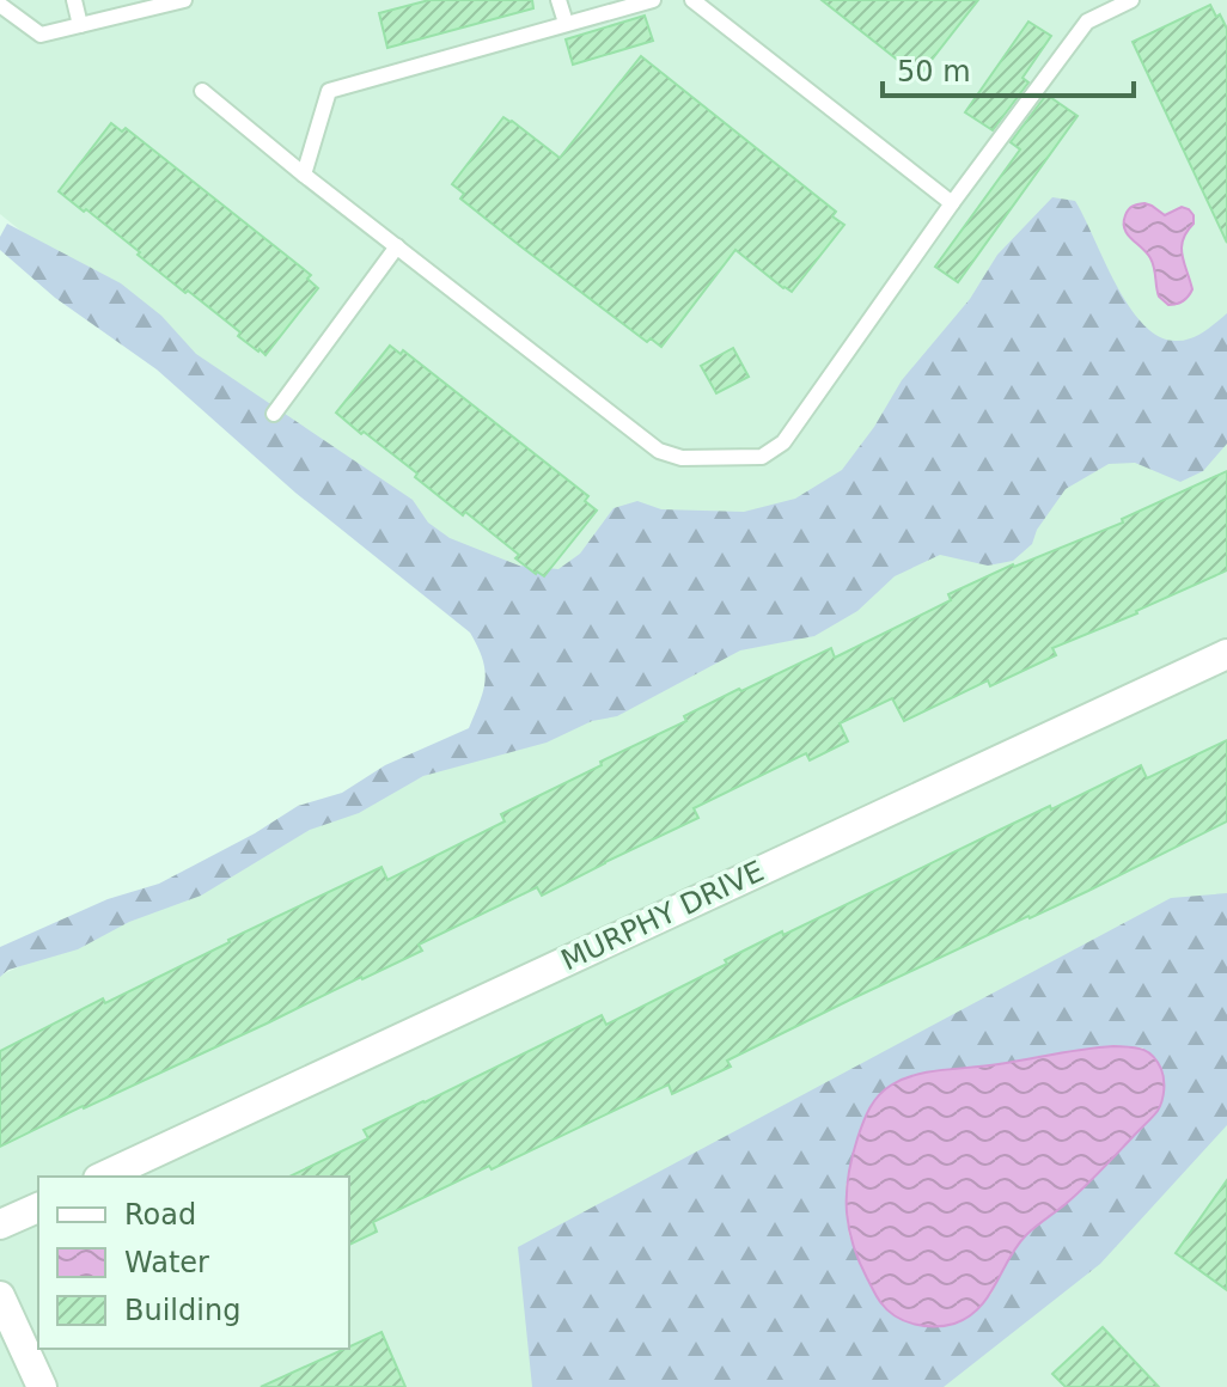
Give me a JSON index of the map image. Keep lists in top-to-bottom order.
{
  "streets": {
    "street": ["MURPHY DRIVE"]
  },
  "legend": ["Road", "Water", "Building"],
  "scale_bar": "50 m"
}
